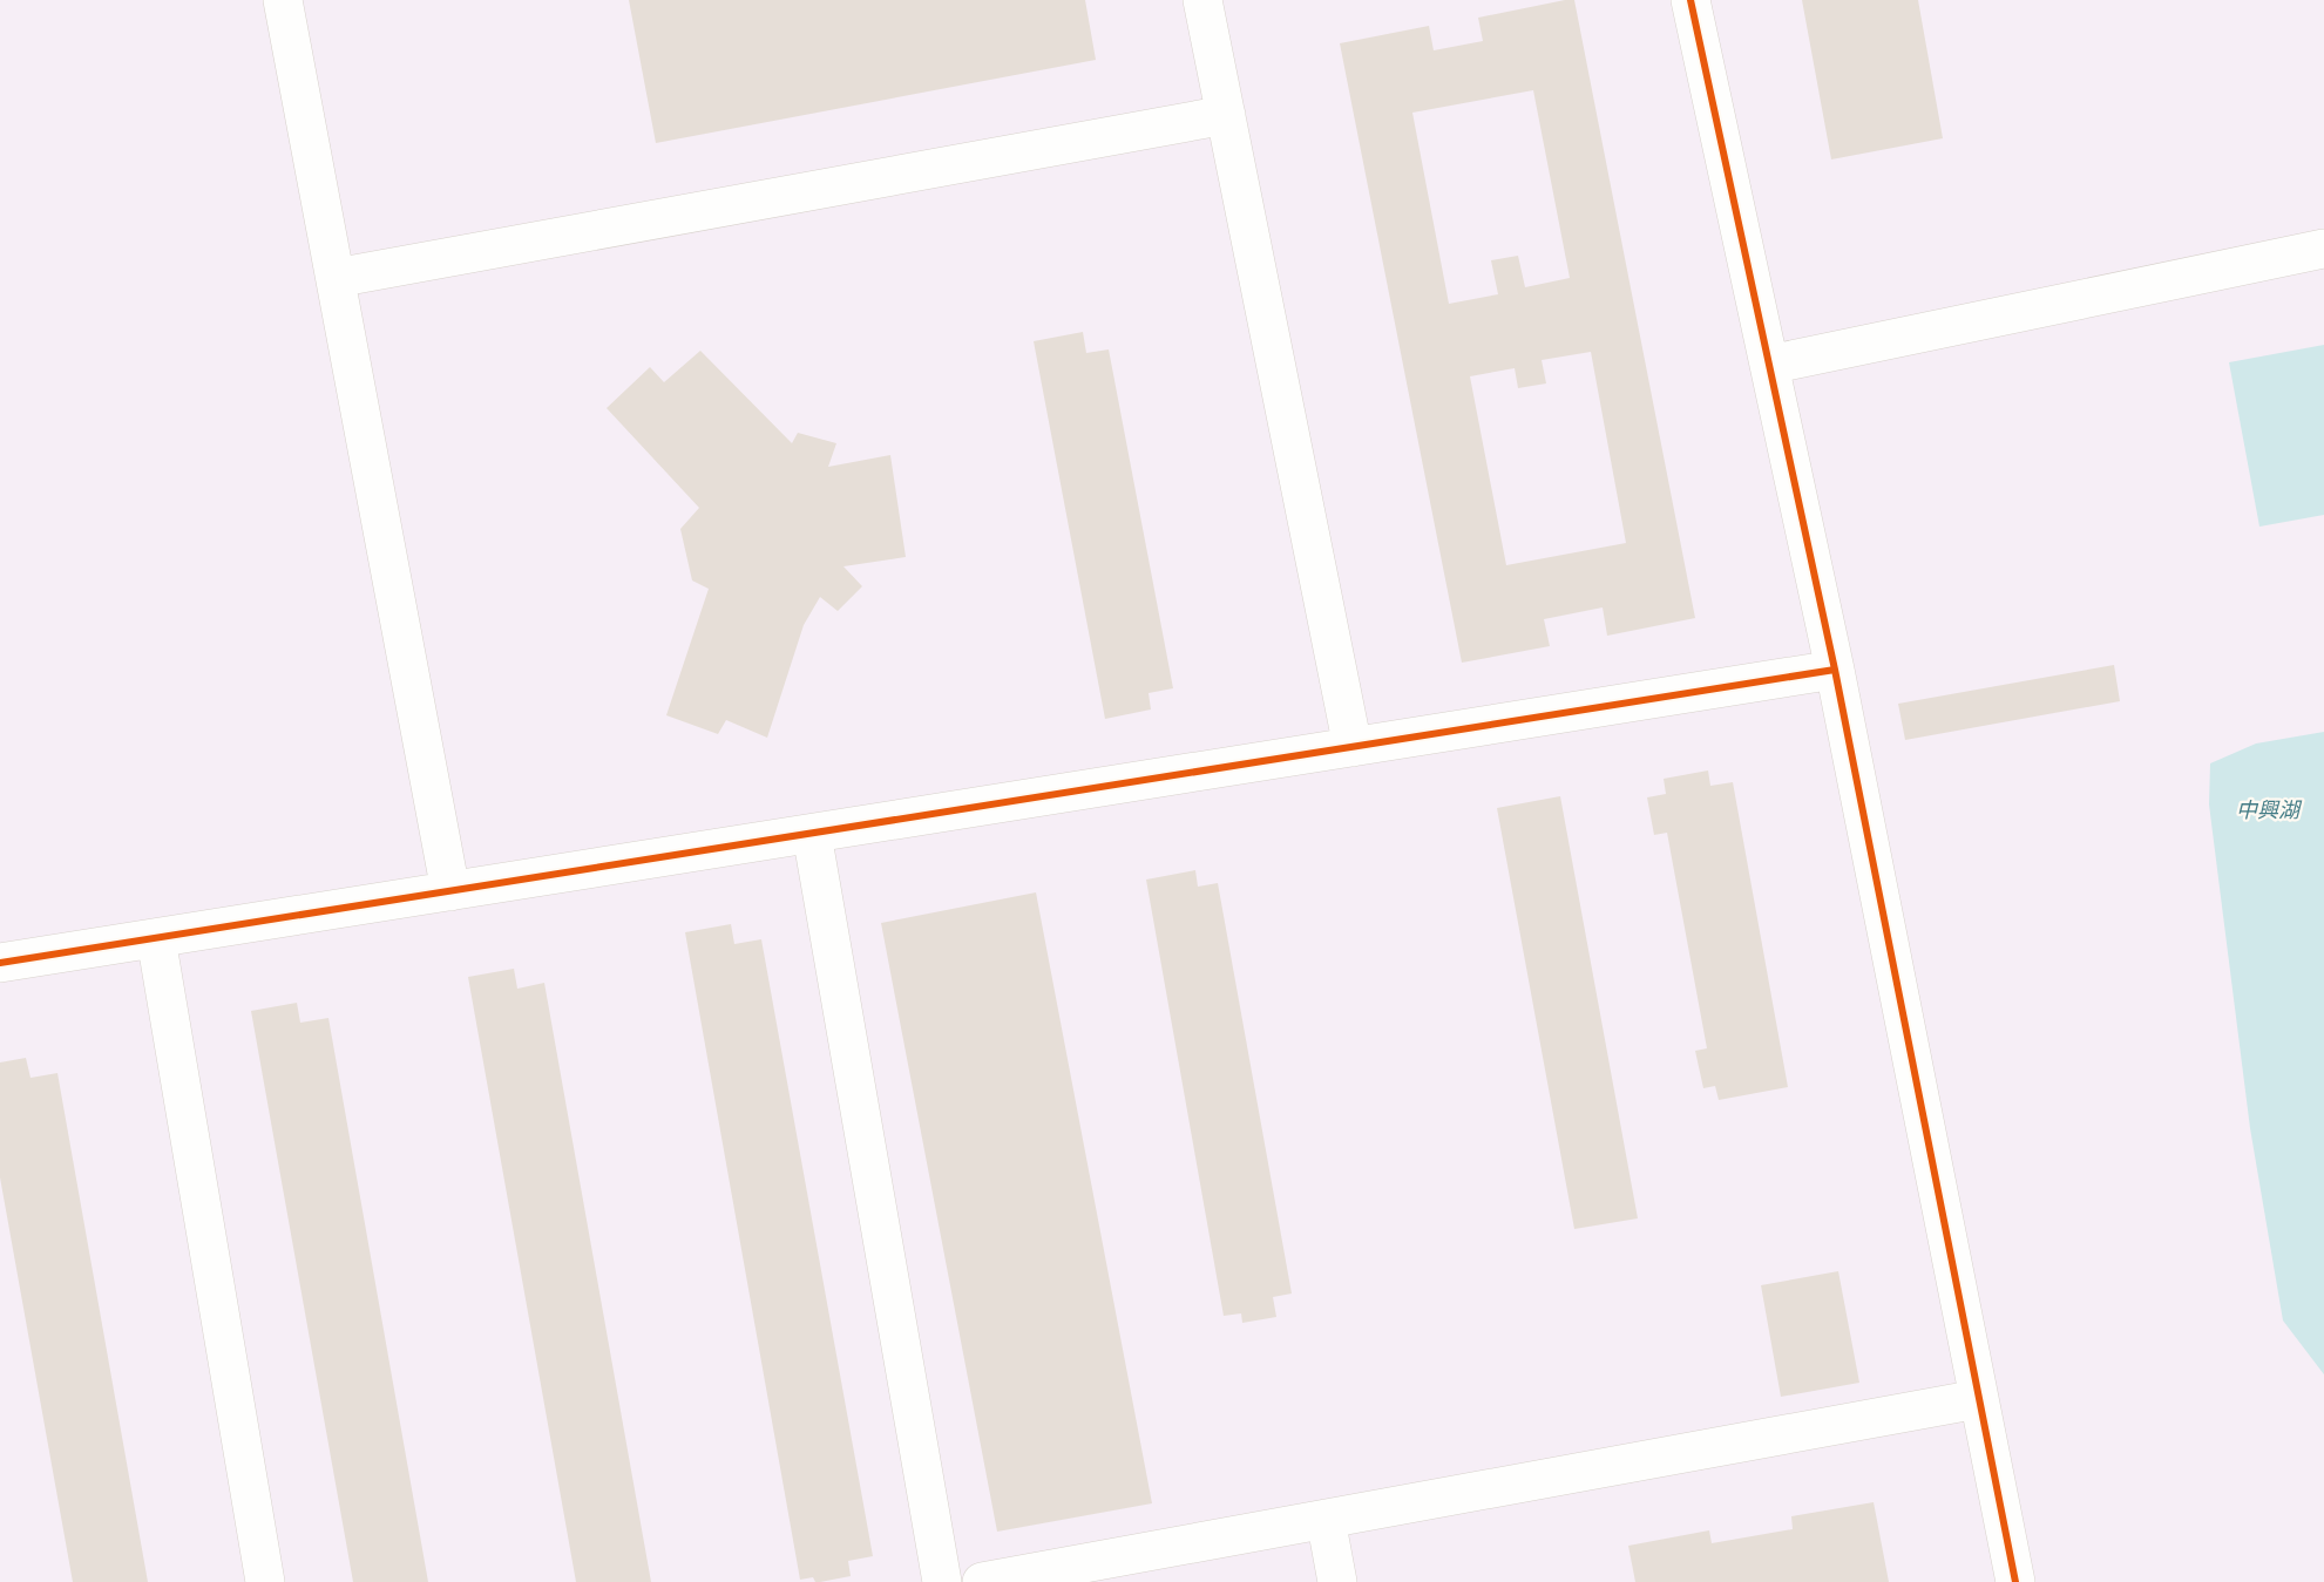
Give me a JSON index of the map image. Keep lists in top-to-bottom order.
{
  "water": ["中興湖"]
}
